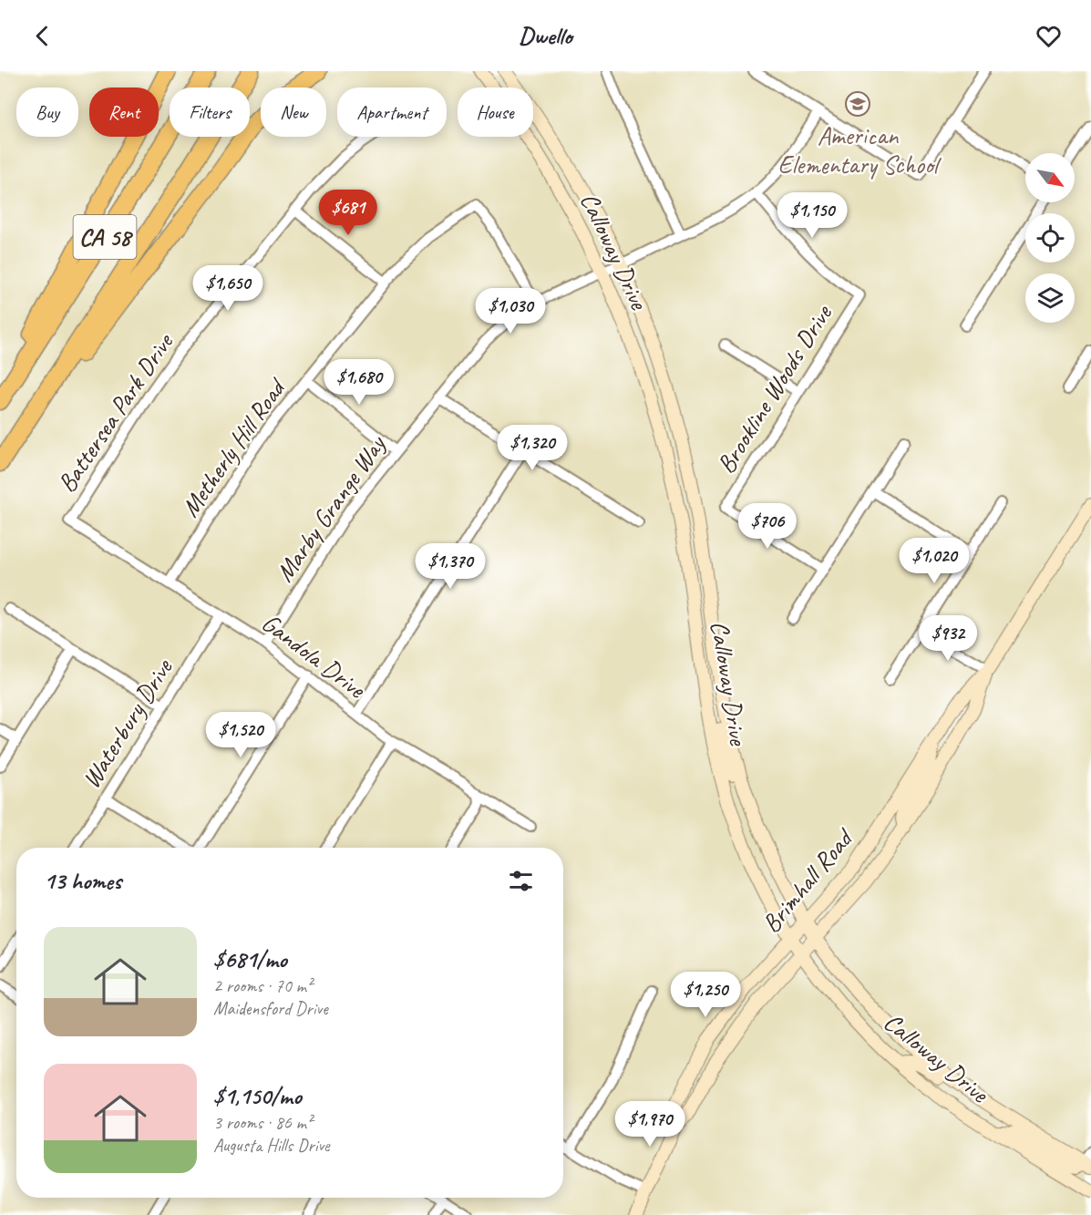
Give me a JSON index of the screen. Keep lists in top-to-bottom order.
{
  "streets": {
    "highway": ["CA 58"],
    "main road": ["Calloway Drive", "Brimhall Road"],
    "street": [
      "Brookline Woods Drive",
      "Battersea Park Drive",
      "Metherly Hill Road",
      "Marby Grange Way",
      "Gandola Drive",
      "Waterbury Drive"
    ]
  },
  "crossings": [
    ["Calloway Drive", "Marby Grange Way"],
    ["Calloway Drive", "Brimhall Road"],
    ["Brookline Woods Drive", "Marby Grange Way"],
    ["Battersea Park Drive", "Gandola Drive"],
    ["Metherly Hill Road", "Marby Grange Way"],
    ["Metherly Hill Road", "Gandola Drive"],
    ["Marby Grange Way", "Gandola Drive"],
    ["Gandola Drive", "Waterbury Drive"]
  ],
  "places": {
    "school or university": ["American Elementary School"]
  },
  "north": "bottom right",
  "page": {
    "header": "Dwello",
    "chip": [
      "Buy",
      "Rent",
      "Filters",
      "New",
      "Apartment",
      "House"
    ],
    "price": [
      "$681",
      "$1,150",
      "$1,650",
      "$1,030",
      "$1,680",
      "$1,320",
      "$706",
      "$1,020",
      "$1,370",
      "$932",
      "$1,520",
      "$1,250",
      "$1,970"
    ],
    "heading": "13 homes",
    "list": [
      {
        "name": "$681/mo",
        "note": "2 rooms · 70 m² · Maidensford Drive"
      },
      {
        "name": "$1,150/mo",
        "note": "3 rooms · 86 m² · Augusta Hills Drive"
      }
    ]
  }
}
